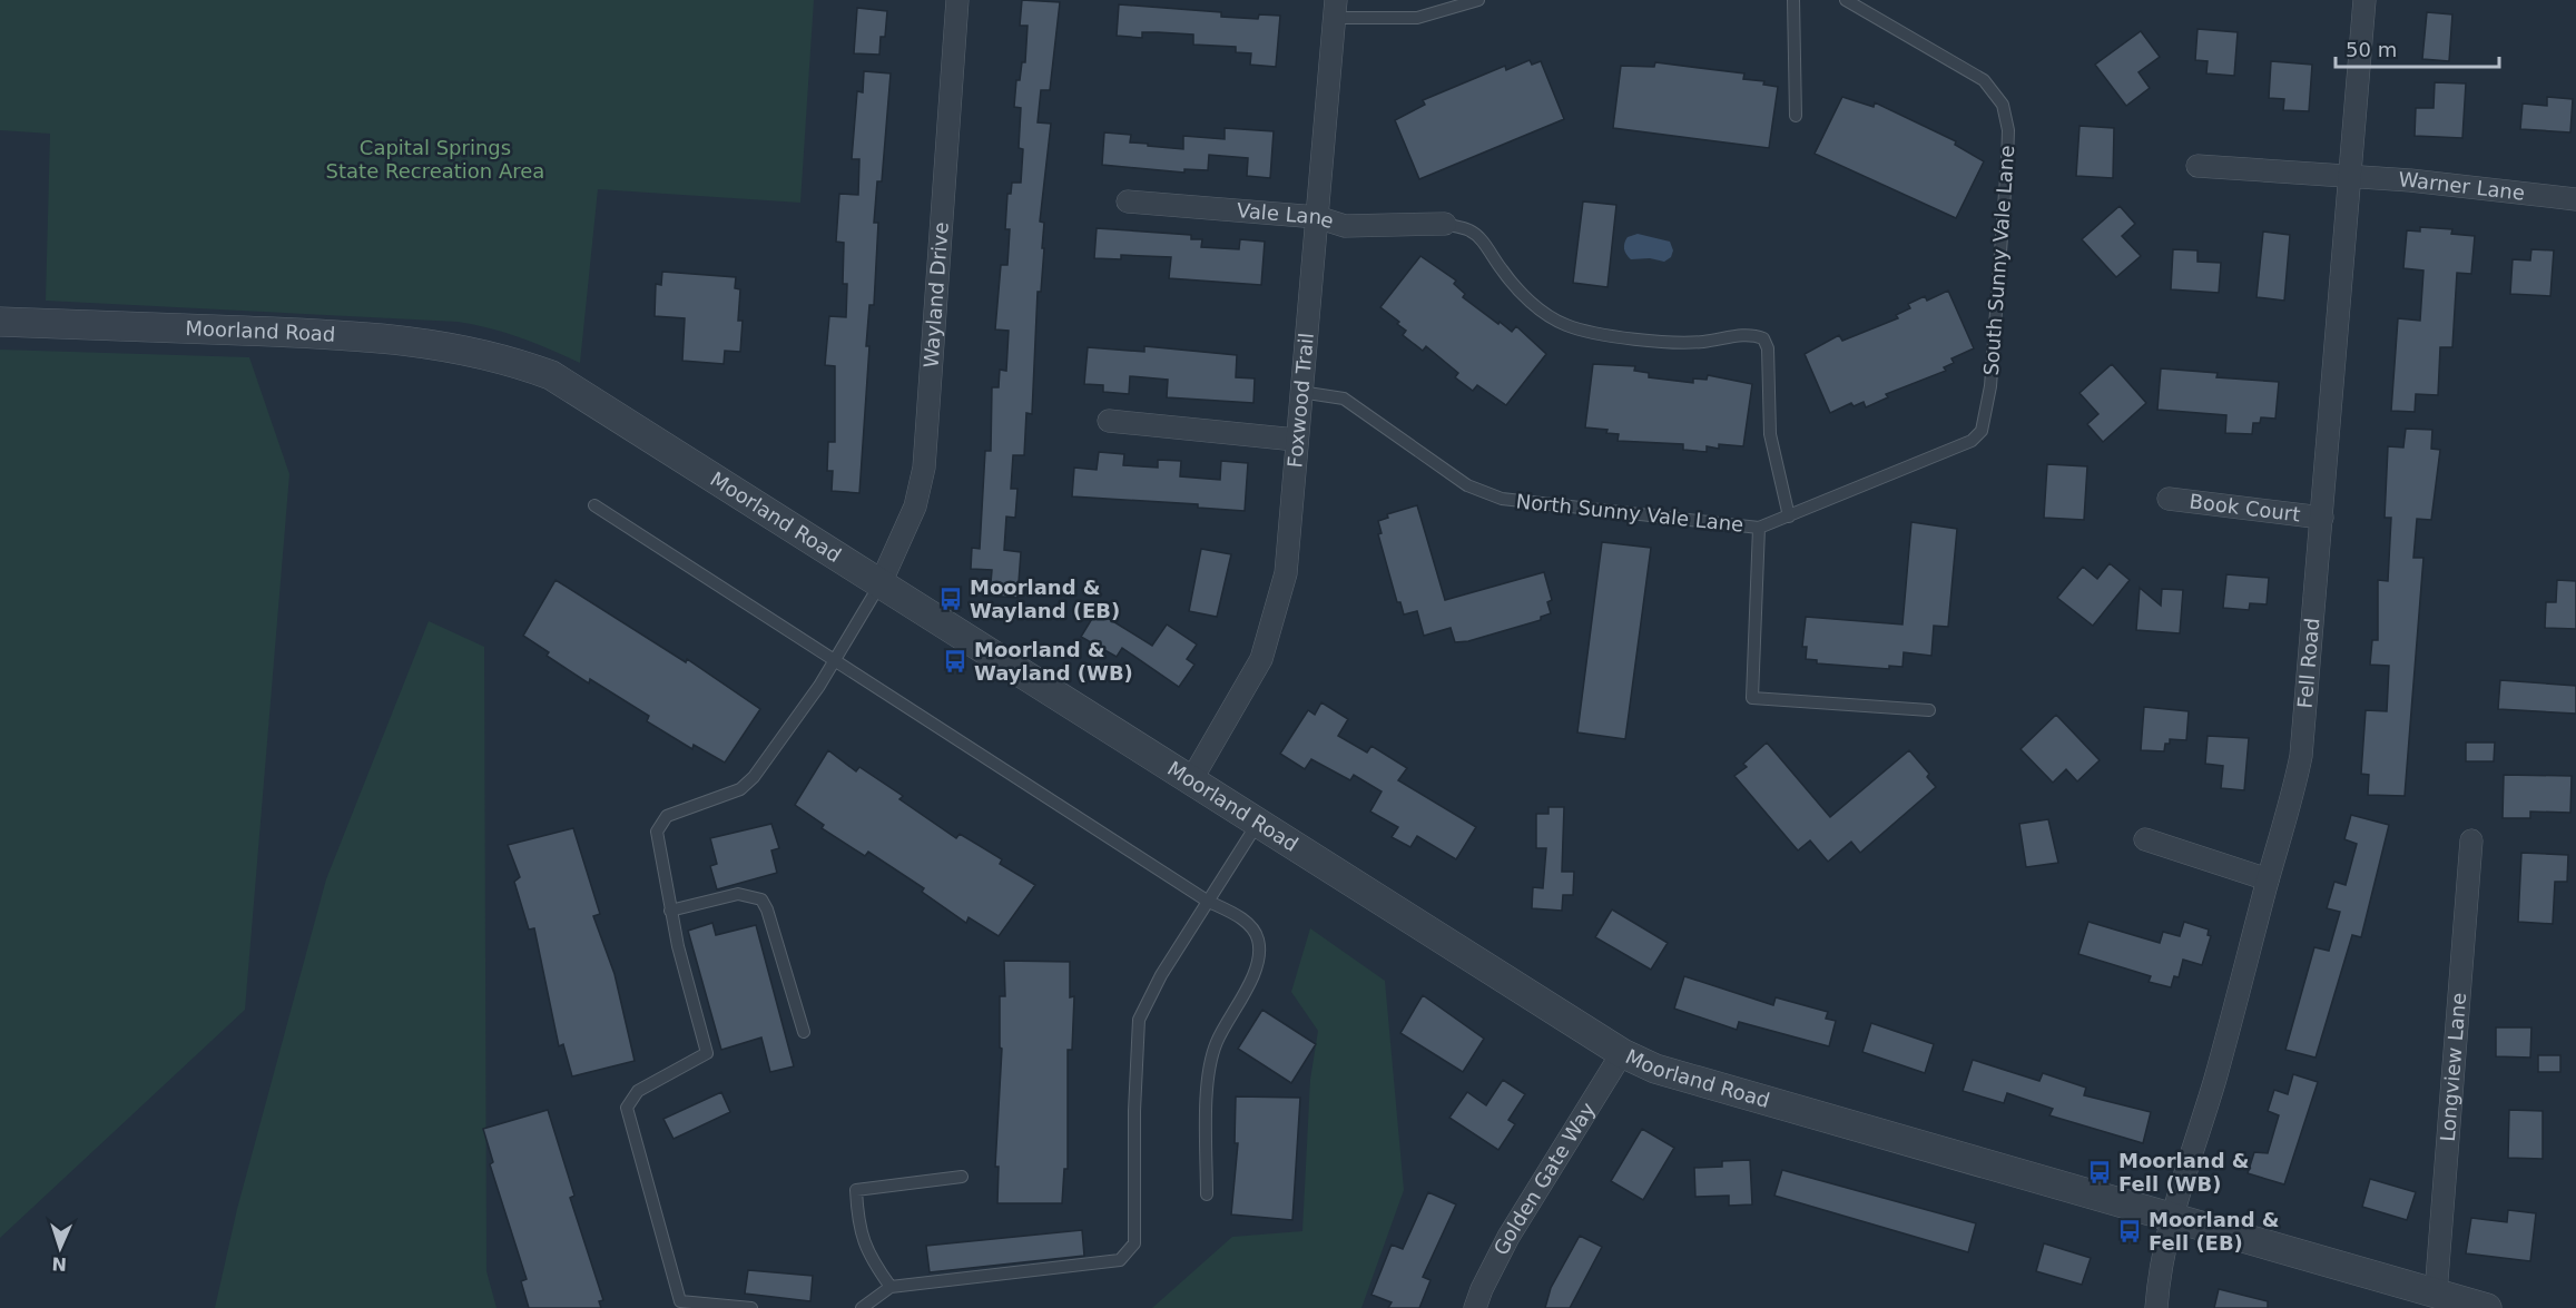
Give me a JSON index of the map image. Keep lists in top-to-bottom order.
{
  "streets": {
    "street": [
      "Warner Lane",
      "Vale Lane",
      "Wayland Drive",
      "Moorland Road",
      "Foxwood Trail",
      "Book Court",
      "Fell Road",
      "Longview Lane",
      "Golden Gate Way"
    ],
    "lane": ["South Sunny Vale Lane", "North Sunny Vale Lane"]
  },
  "crossings": [
    ["Warner Lane", "Fell Road"],
    ["Vale Lane", "Foxwood Trail"],
    ["South Sunny Vale Lane", "North Sunny Vale Lane"],
    ["Wayland Drive", "Moorland Road"],
    ["Moorland Road", "Foxwood Trail"],
    ["Moorland Road", "Fell Road"],
    ["Moorland Road", "Longview Lane"],
    ["Moorland Road", "Golden Gate Way"],
    ["Foxwood Trail", "North Sunny Vale Lane"],
    ["Book Court", "Fell Road"]
  ],
  "parks": ["Capital Springs State Recreation Area"],
  "places": {
    "bus stop": [
      "Moorland & Wayland (EB)",
      "Moorland & Wayland (WB)",
      "Moorland & Fell (WB)",
      "Moorland & Fell (EB)"
    ]
  },
  "scale_bar": "50 m",
  "north": "bottom"
}
